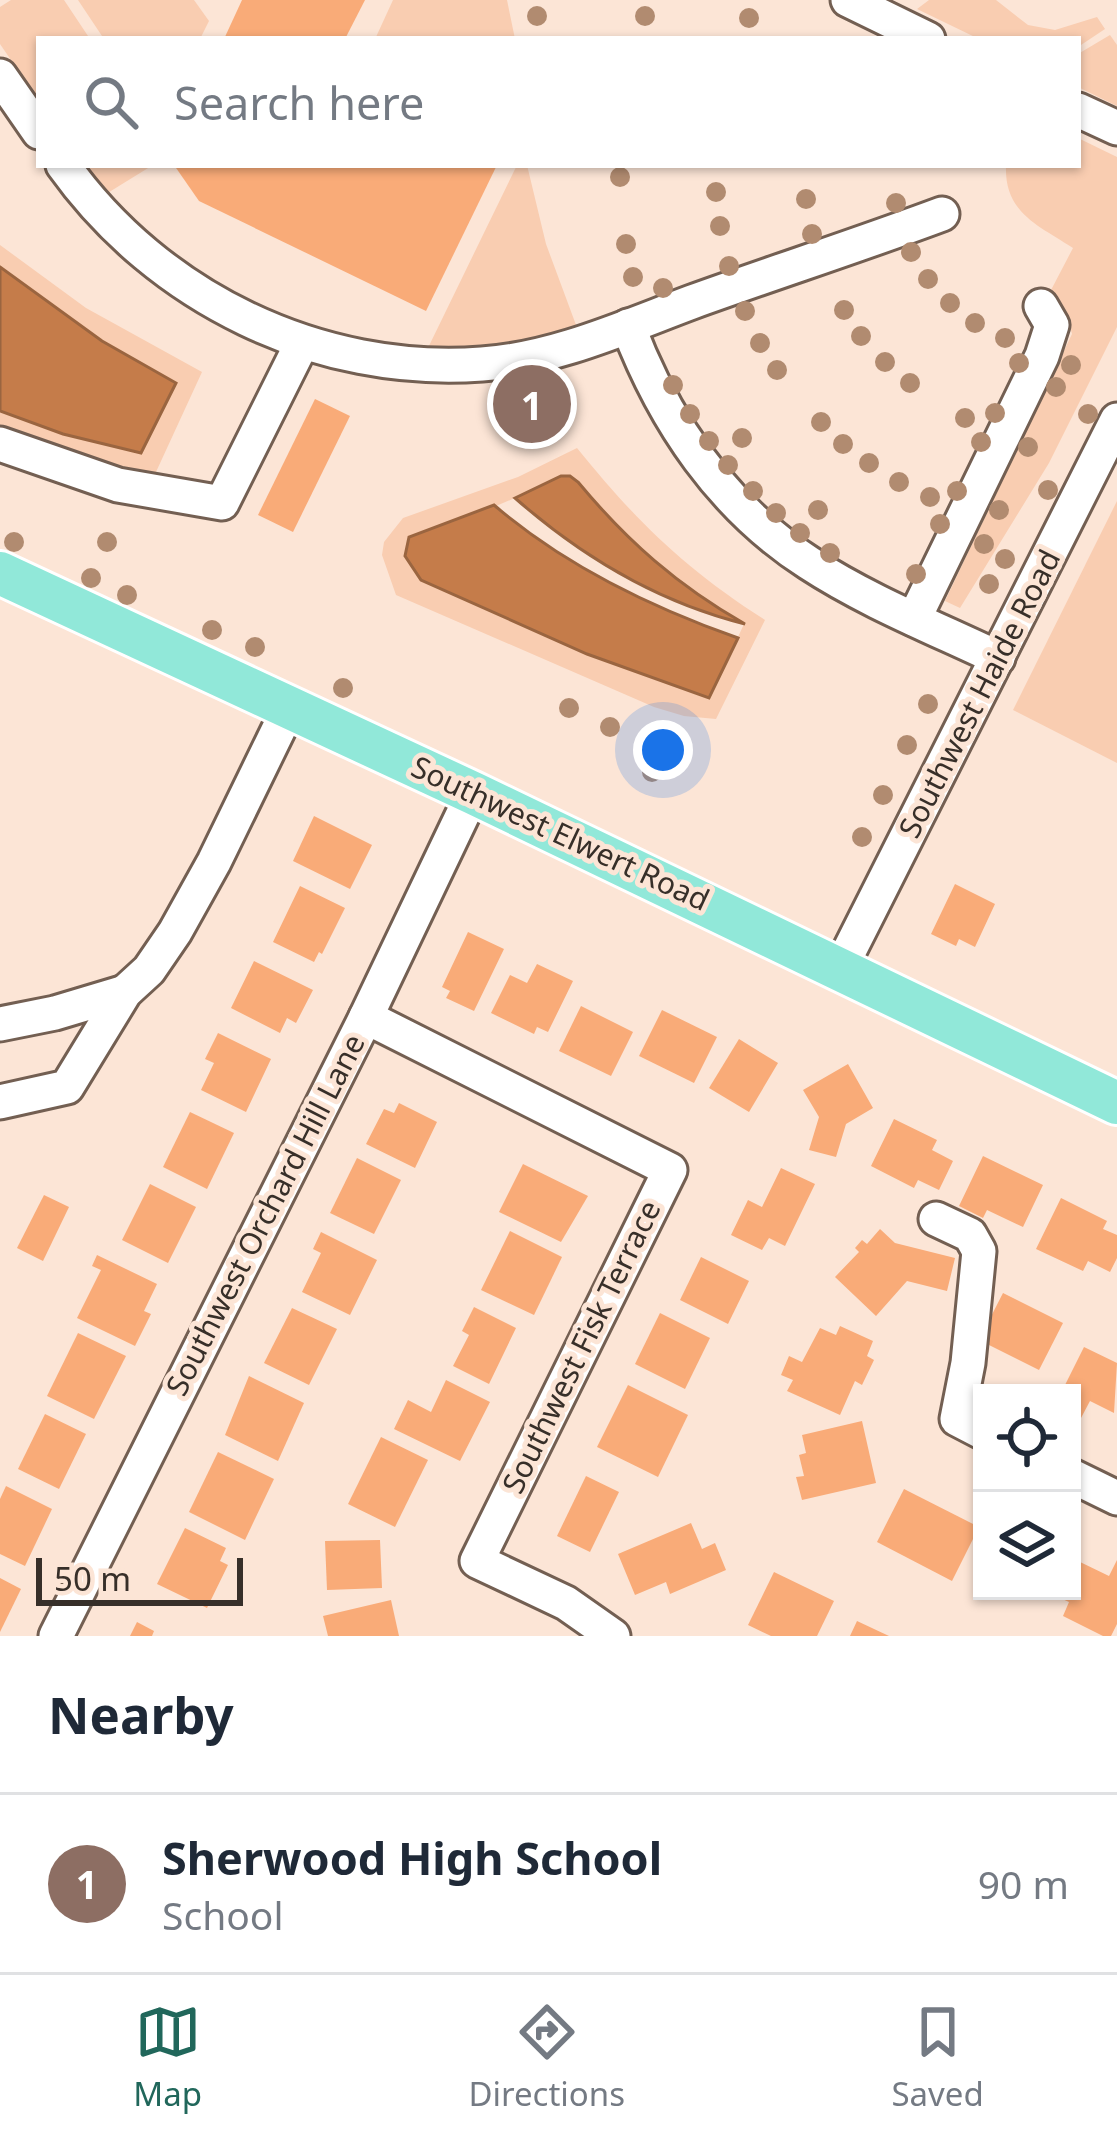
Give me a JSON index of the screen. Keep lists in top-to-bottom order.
{
  "streets": {
    "main road": ["Southwest Elwert Road"],
    "street": ["Southwest Haide Road", "Southwest Orchard Hill Lane", "Southwest Fisk Terrace"]
  },
  "crossings": [
    ["Southwest Haide Road", "Southwest Elwert Road"],
    ["Southwest Elwert Road", "Southwest Orchard Hill Lane"],
    ["Southwest Orchard Hill Lane", "Southwest Fisk Terrace"]
  ],
  "scale_bar": "50 m",
  "page": {
    "search": "Search here",
    "pins": "1",
    "scale": "50 m",
    "heading": "Nearby",
    "list": [
      {
        "mark": "1",
        "name": "Sherwood High School",
        "note": "School",
        "value": "90 m"
      }
    ],
    "nav": ["Map", "Directions", "Saved"]
  }
}
